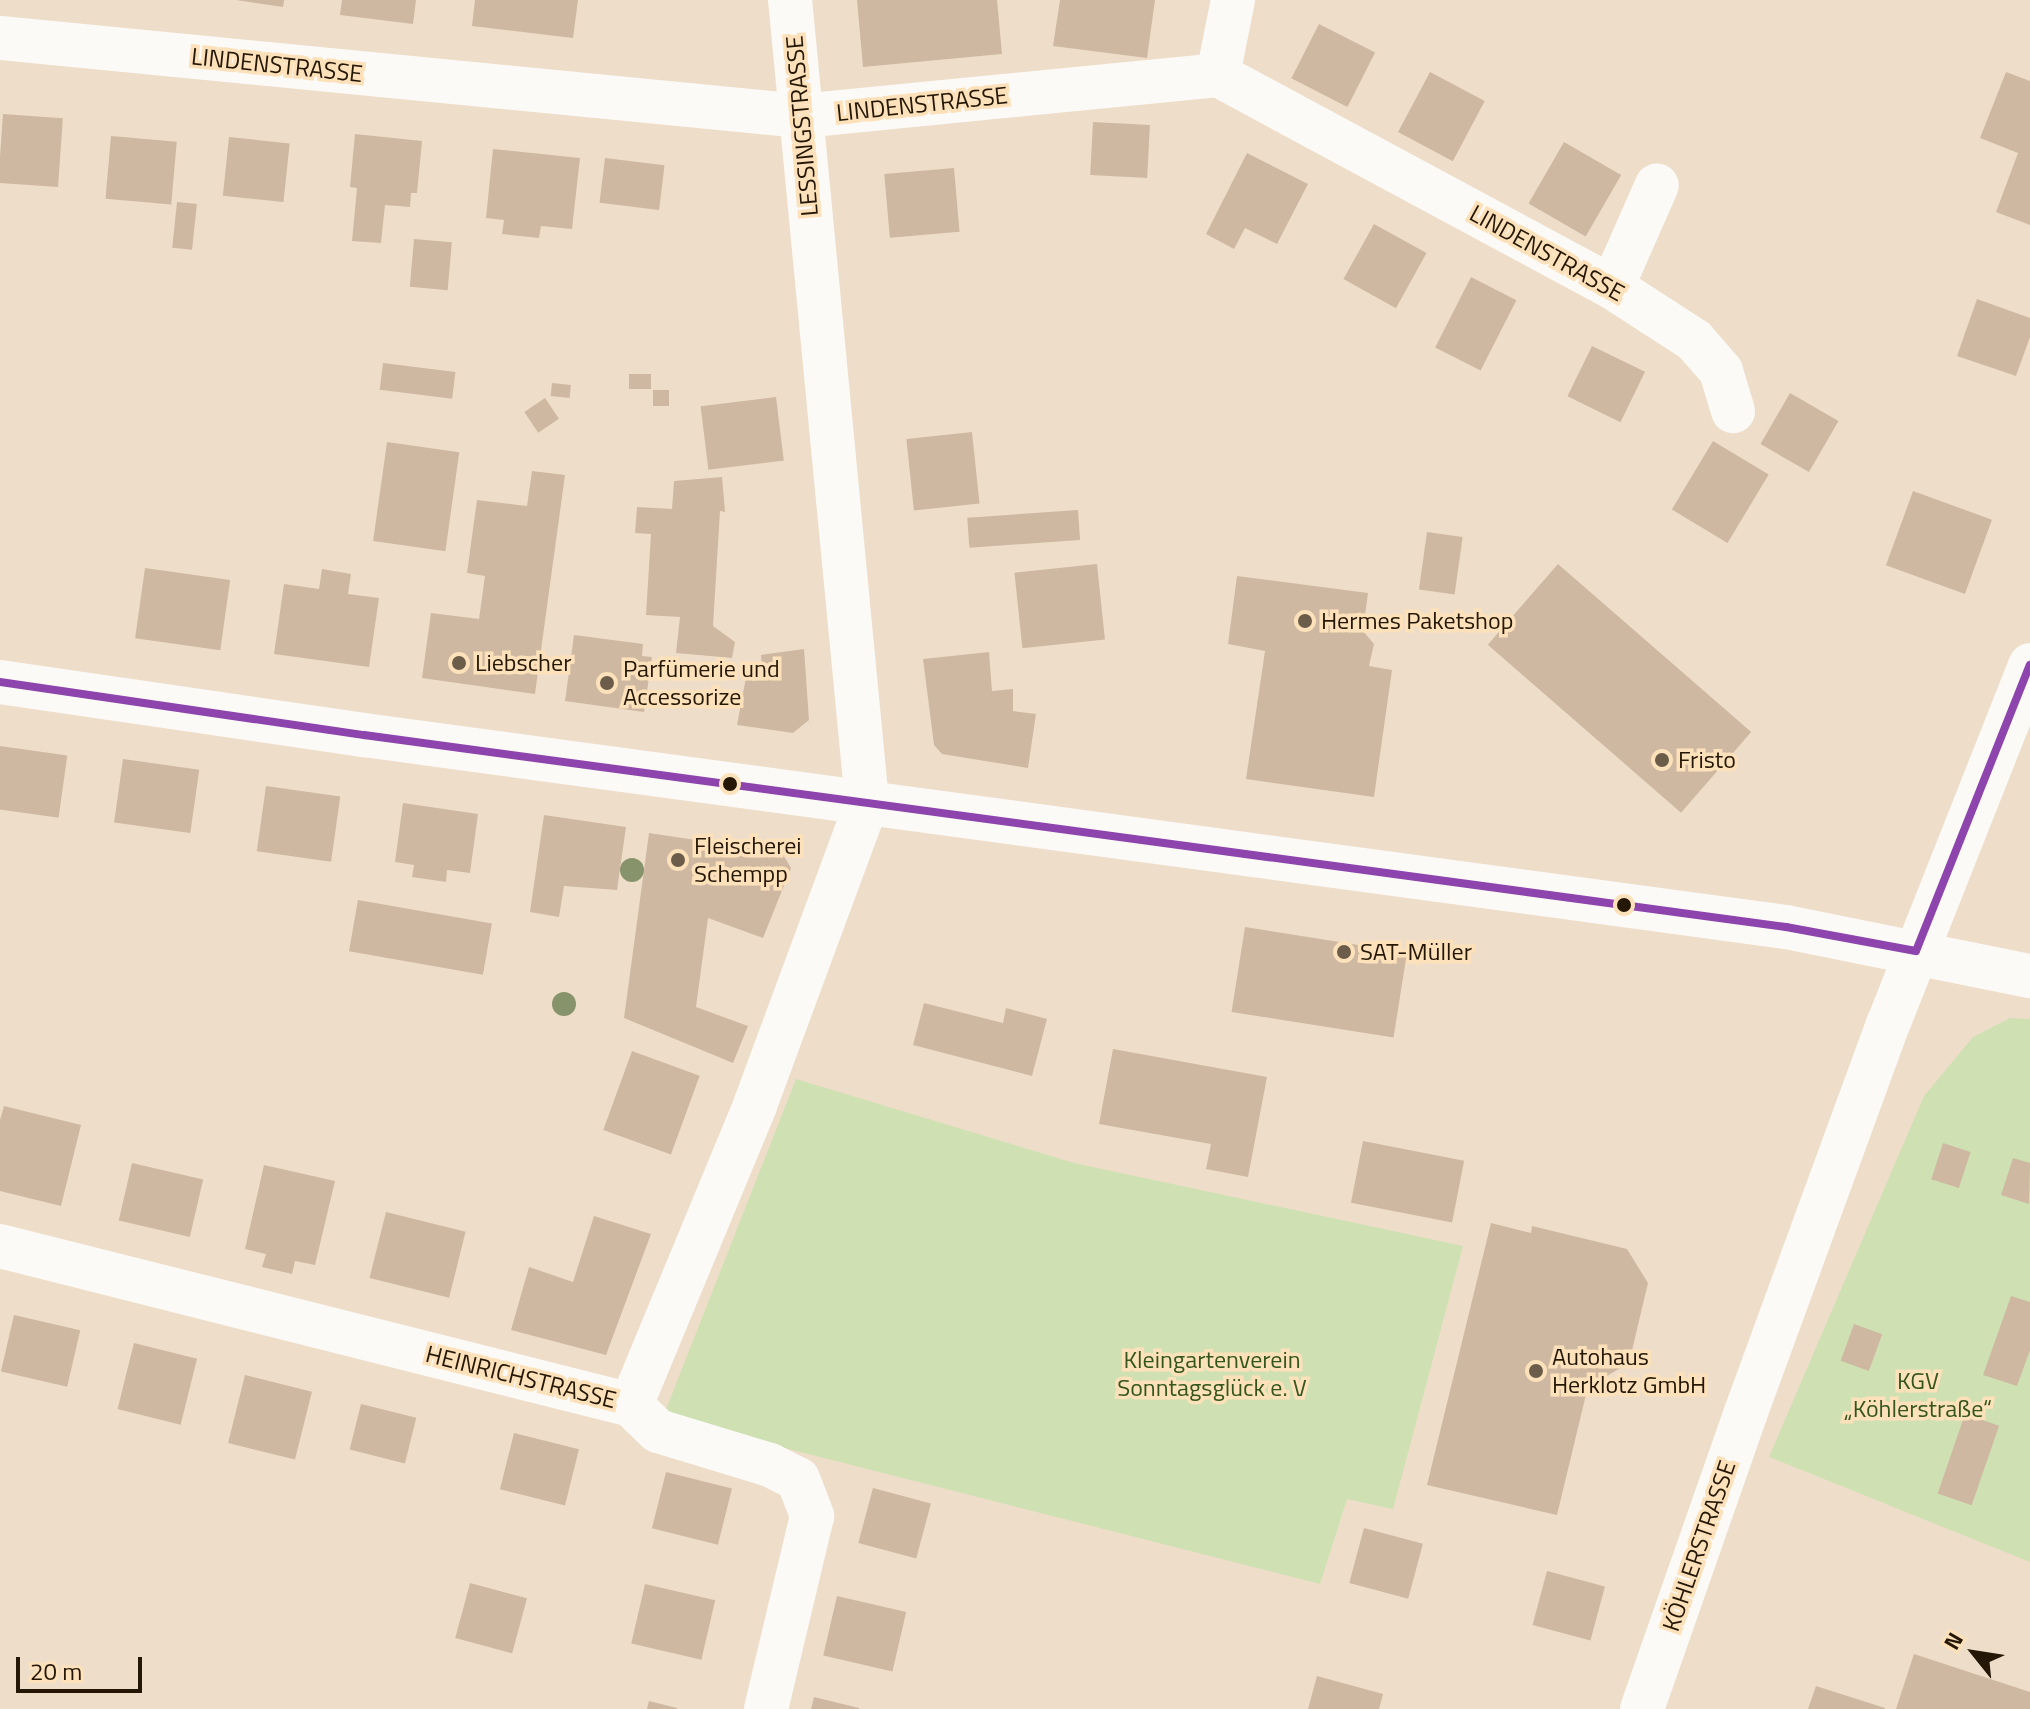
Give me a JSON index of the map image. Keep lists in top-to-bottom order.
{
  "streets": {
    "street": [
      "LINDENSTRASSE",
      "LESSINGSTRASSE",
      "HEINRICHSTRASSE",
      "KÖHLERSTRASSE"
    ]
  },
  "crossings": [
    ["LINDENSTRASSE", "LESSINGSTRASSE"],
    ["LESSINGSTRASSE", "HEINRICHSTRASSE"]
  ],
  "parks": ["Kleingartenverein Sonntagsglück e. V", "KGV „Köhlerstraße“"],
  "places": [
    "Hermes Paketshop",
    "Liebscher",
    "Parfümerie und Accessorize",
    "Fristo",
    "Fleischerei Schempp",
    "SAT-Müller",
    "Autohaus Herklotz GmbH"
  ],
  "scale_bar": "20 m",
  "north": "top left"
}
